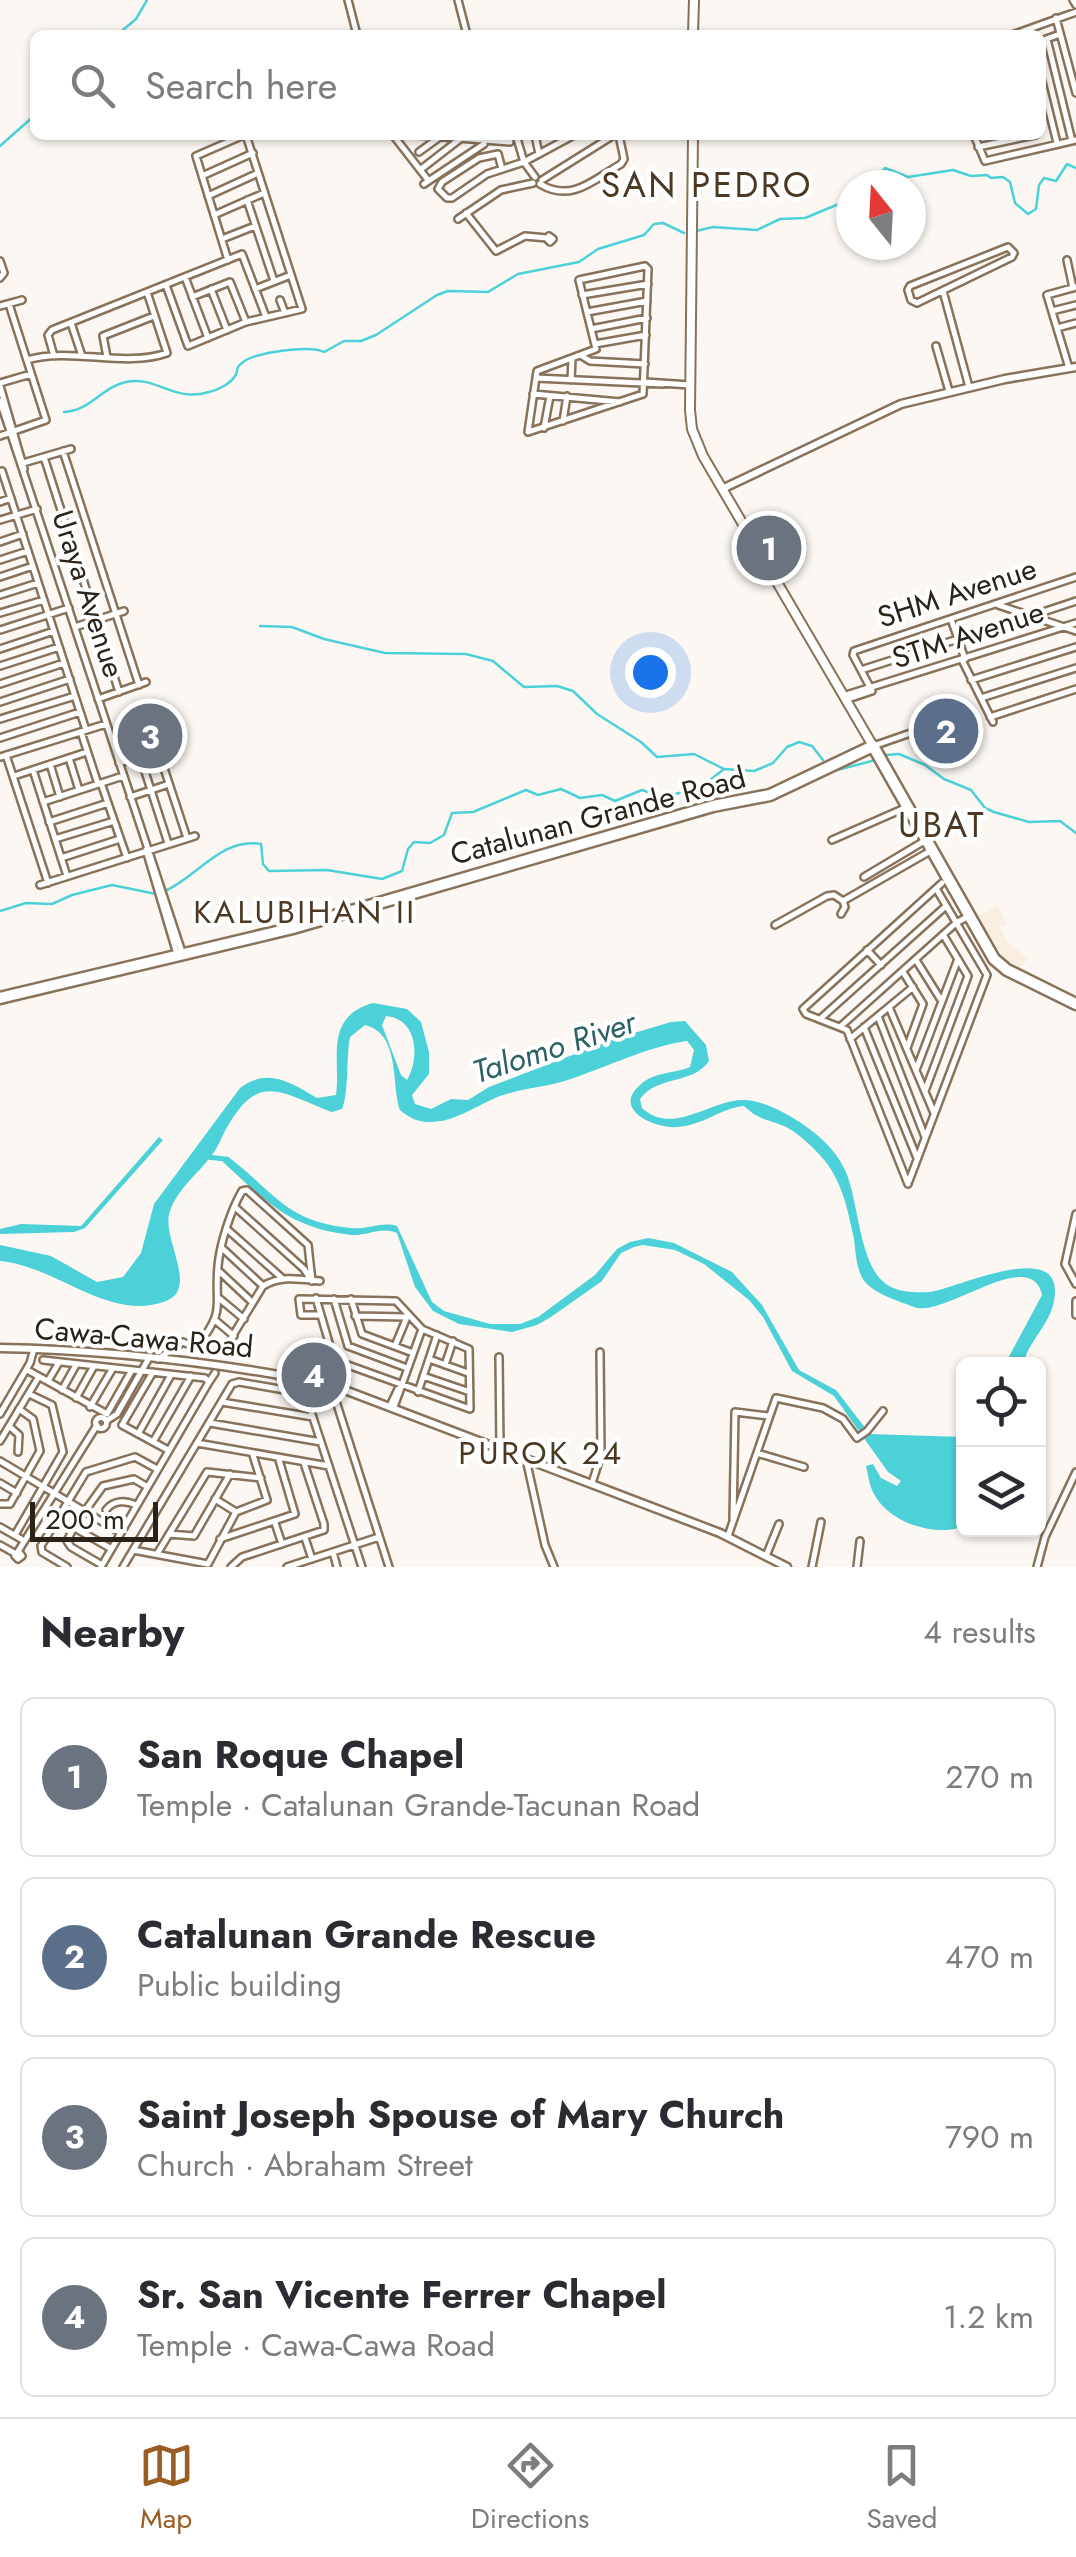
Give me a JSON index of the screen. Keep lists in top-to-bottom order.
{
  "streets": {
    "main road": ["Catalunan Grande Road"],
    "street": [
      "SHM Avenue",
      "Uraya Avenue",
      "STM Avenue",
      "Cawa-Cawa Road"
    ]
  },
  "crossings": [
    ["Uraya Avenue", "Catalunan Grande Road"]
  ],
  "districts": [
    "SAN PEDRO",
    "UBAT",
    "KALUBIHAN II",
    "PUROK 24"
  ],
  "water": ["Talomo River"],
  "scale_bar": "200 m",
  "north": "top",
  "page": {
    "search": "Search here",
    "pins": [
      "1",
      "2",
      "3",
      "4"
    ],
    "scale": "200 m",
    "heading": ["Nearby", "4 results"],
    "list": [
      {
        "mark": "1",
        "name": "San Roque Chapel",
        "note": "Temple · Catalunan Grande-Tacunan Road",
        "value": "270 m"
      },
      {
        "mark": "2",
        "name": "Catalunan Grande Rescue",
        "note": "Public building",
        "value": "470 m"
      },
      {
        "mark": "3",
        "name": "Saint Joseph Spouse of Mary Church",
        "note": "Church · Abraham Street",
        "value": "790 m"
      },
      {
        "mark": "4",
        "name": "Sr. San Vicente Ferrer Chapel",
        "note": "Temple · Cawa-Cawa Road",
        "value": "1.2 km"
      }
    ],
    "nav": ["Map", "Directions", "Saved"]
  }
}
